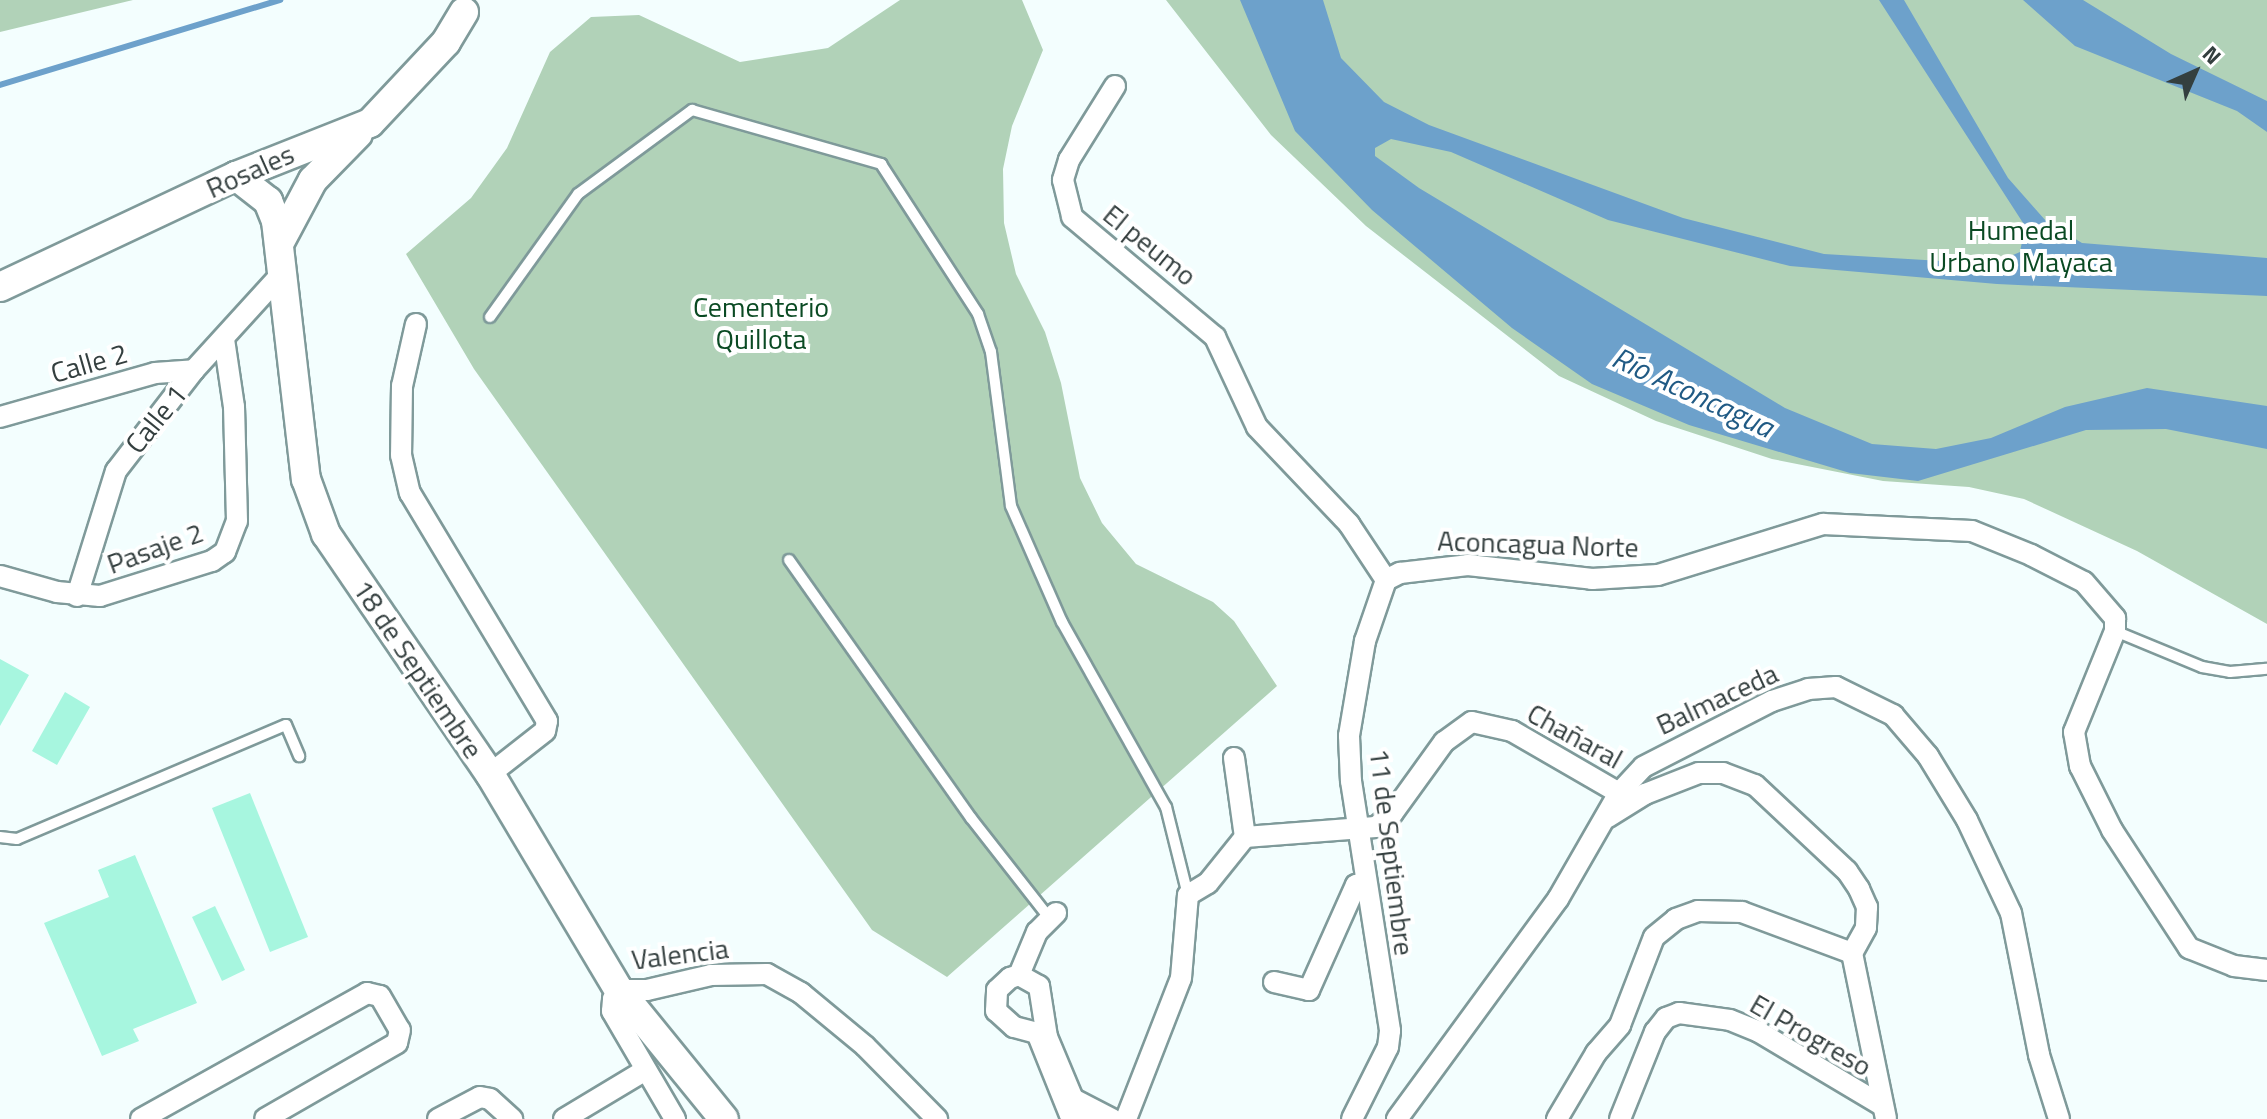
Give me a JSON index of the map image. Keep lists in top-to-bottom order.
{
  "streets": {
    "street": [
      "Rosales",
      "El peumo",
      "Calle 2",
      "Calle 1",
      "Aconcagua Norte",
      "Pasaje 2",
      "18 de Septiembre",
      "Balmaceda",
      "Chañaral",
      "11 de Septiembre",
      "Valencia",
      "El Progreso"
    ]
  },
  "crossings": [
    ["Rosales", "18 de Septiembre"],
    ["El peumo", "Aconcagua Norte"],
    ["El peumo", "11 de Septiembre"],
    ["Calle 2", "Calle 1"],
    ["Calle 1", "Pasaje 2"],
    ["Calle 1", "18 de Septiembre"],
    ["Aconcagua Norte", "11 de Septiembre"],
    ["18 de Septiembre", "Valencia"],
    ["Balmaceda", "Chañaral"],
    ["Chañaral", "11 de Septiembre"]
  ],
  "water": ["Río Aconcagua"],
  "parks": ["Humedal Urbano Mayaca", "Cementerio Quillota"],
  "north": "top right"
}
